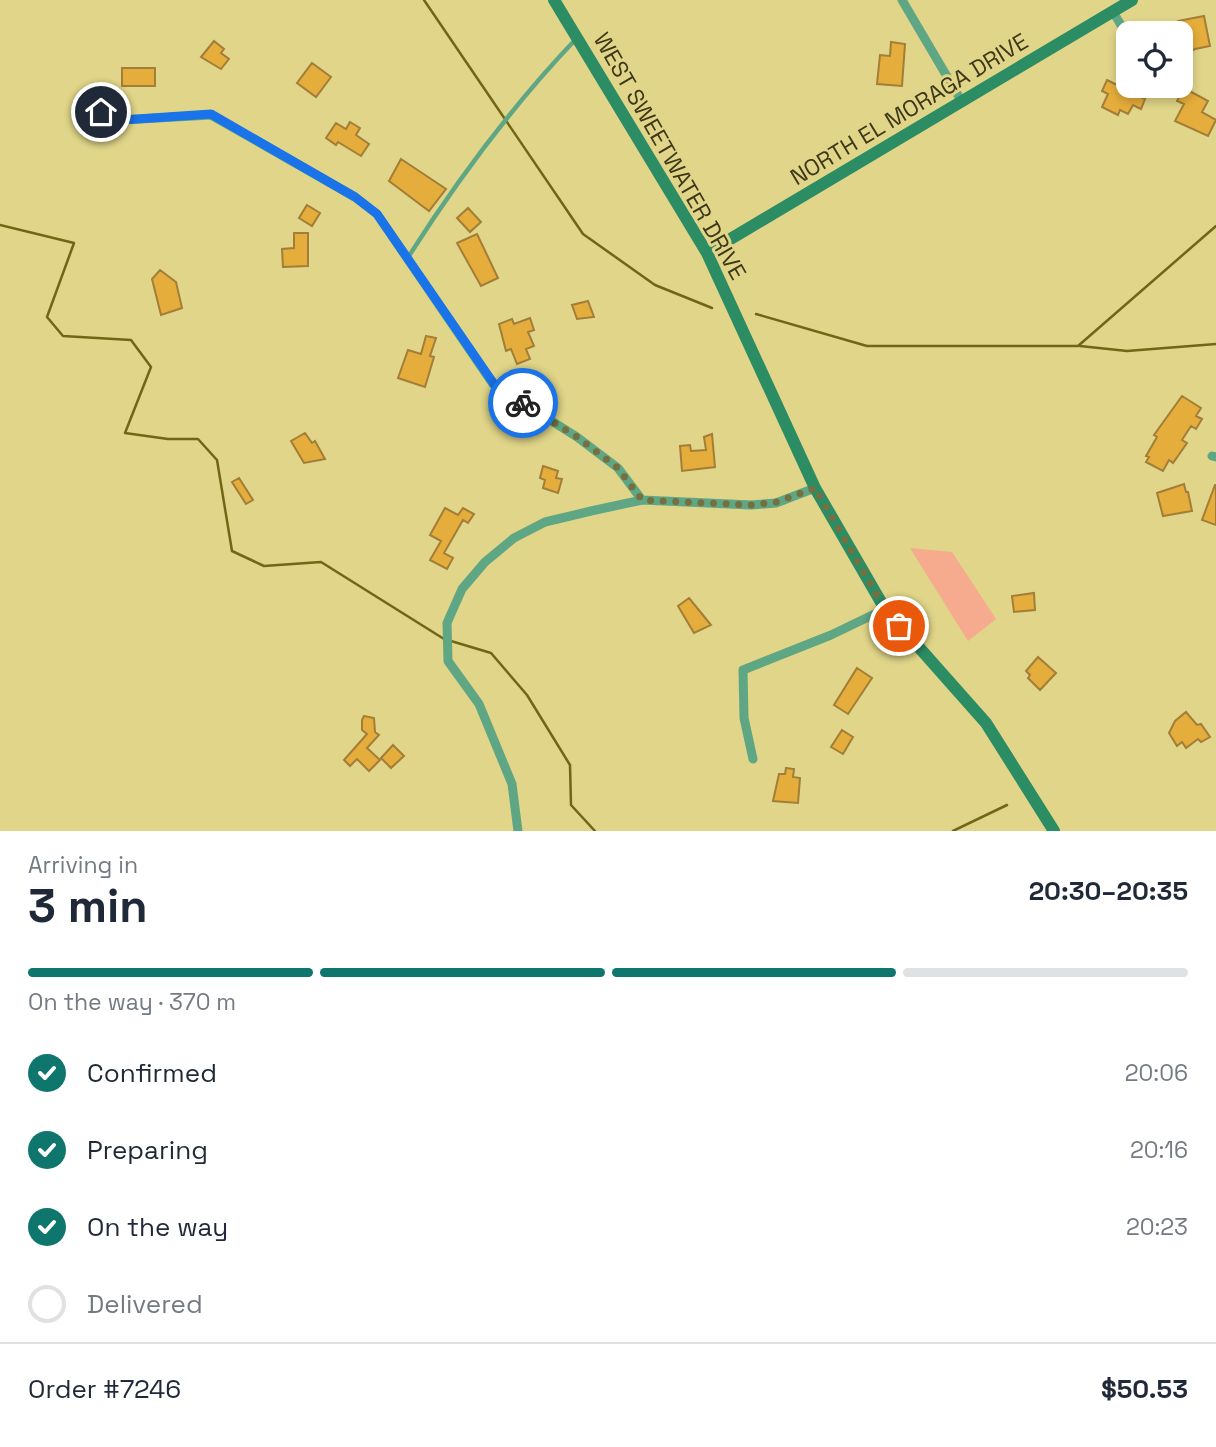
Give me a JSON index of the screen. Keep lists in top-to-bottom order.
{
  "streets": {
    "street": ["NORTH EL MORAGA DRIVE", "WEST SWEETWATER DRIVE"]
  },
  "crossings": [
    ["NORTH EL MORAGA DRIVE", "WEST SWEETWATER DRIVE"]
  ],
  "page": {
    "heading": ["3 min", "Arriving in", "20:30–20:35"],
    "panel": ["Order #7246", "$50.53"],
    "bar": "On the way · 370 m",
    "list": [
      ["Confirmed", "20:06"],
      ["Preparing", "20:16"],
      ["On the way", "20:23"],
      "Delivered"
    ]
  }
}
